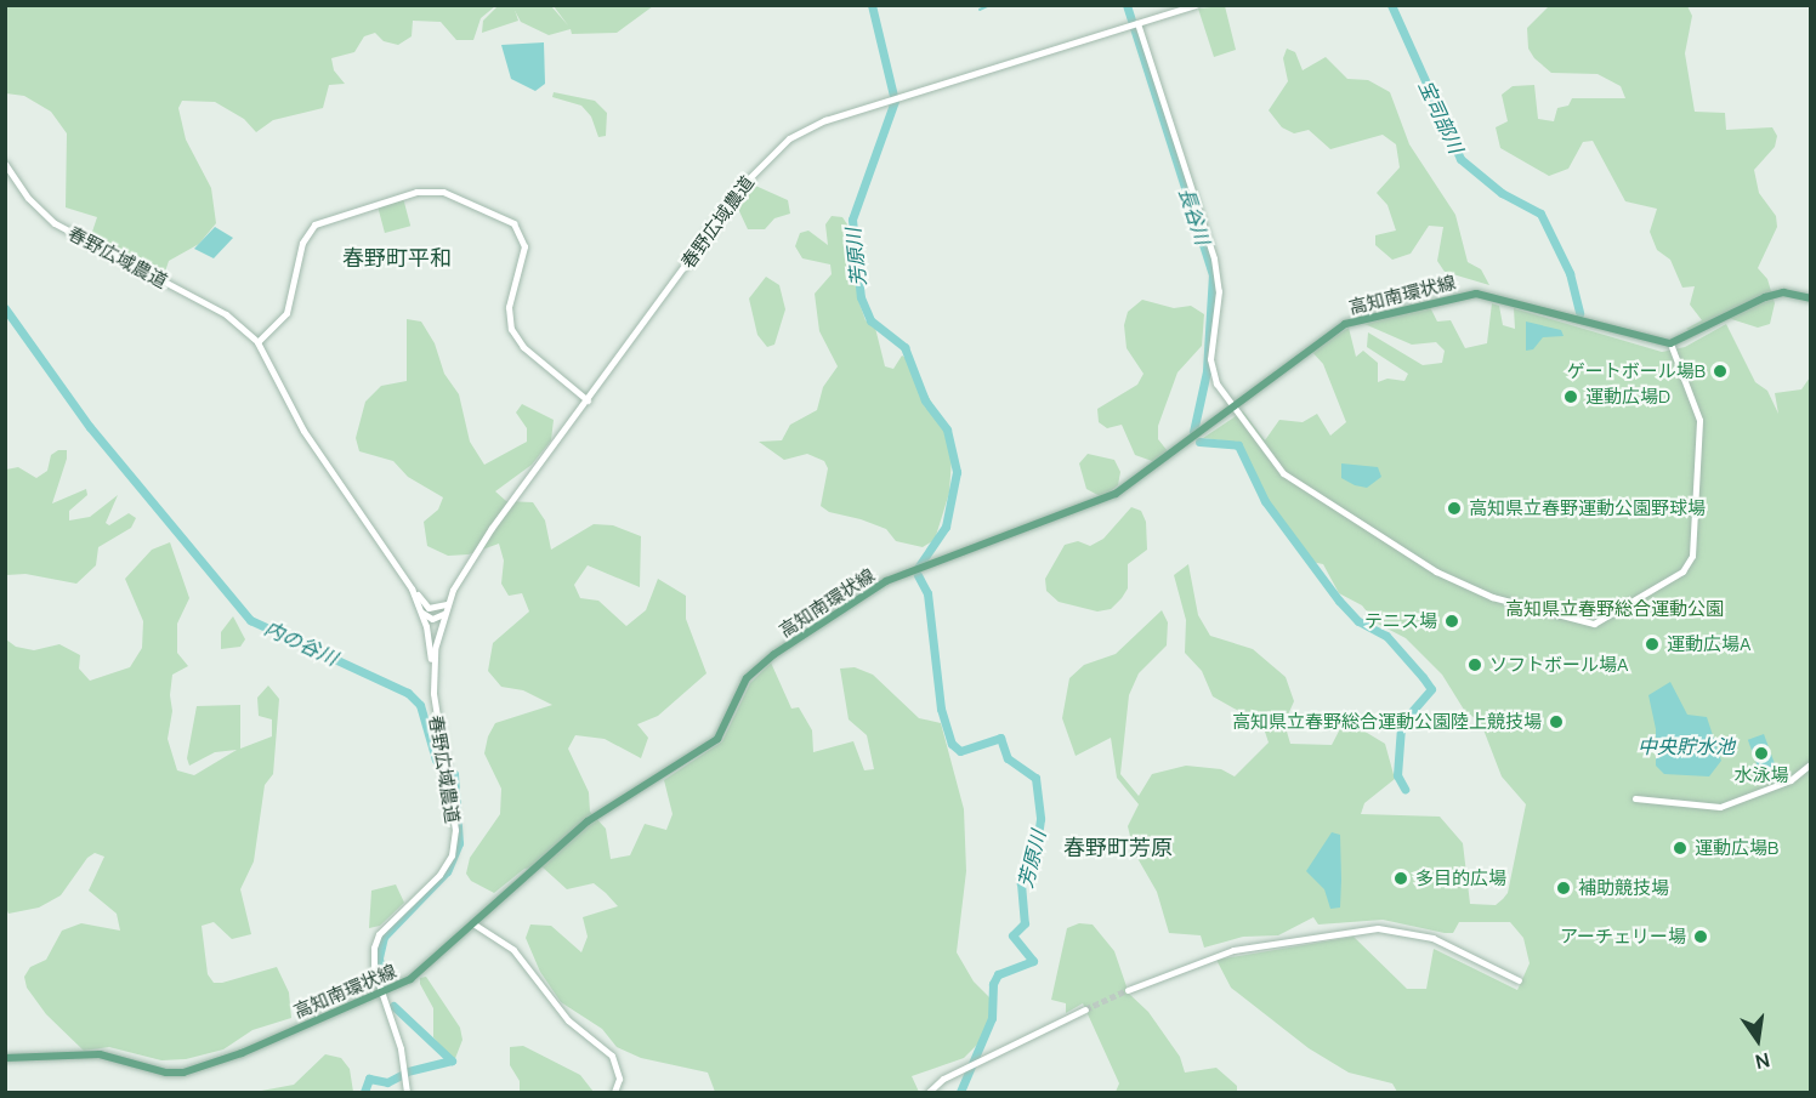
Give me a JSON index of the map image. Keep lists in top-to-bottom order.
{
  "streets": {
    "main road": ["高知南環状線"],
    "street": ["春野広域農道"]
  },
  "crossings": [
    ["春野広域農道", "高知南環状線"]
  ],
  "districts": ["春野町平和", "春野町芳原"],
  "water": [
    "宝司部川",
    "長谷川",
    "芳原川",
    "内の谷川",
    "中央貯水池"
  ],
  "parks": ["高知県立春野総合運動公園"],
  "places": [
    "ゲートボール場B",
    "運動広場D",
    "高知県立春野運動公園野球場",
    "テニス場",
    "運動広場A",
    "ソフトボール場A",
    "高知県立春野総合運動公園陸上競技場",
    "水泳場",
    "運動広場B",
    "多目的広場",
    "補助競技場",
    "アーチェリー場"
  ],
  "north": "bottom"
}
